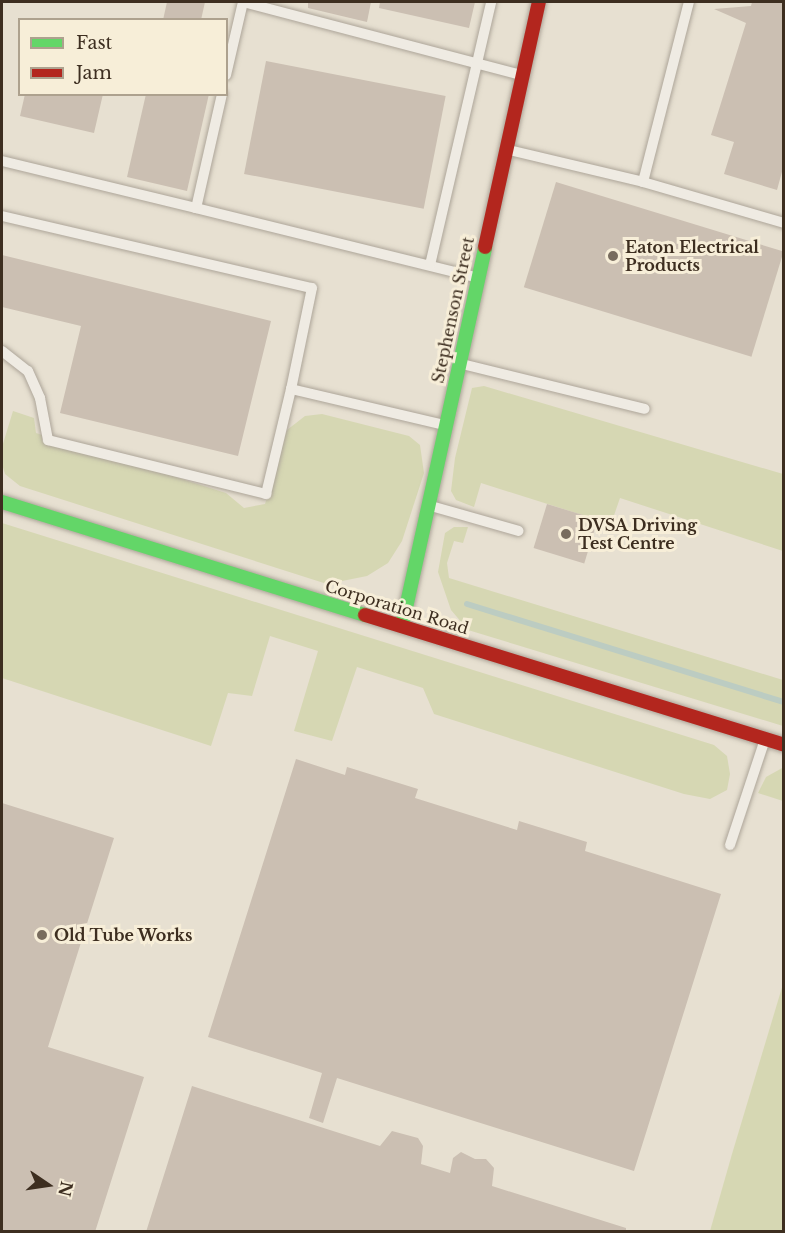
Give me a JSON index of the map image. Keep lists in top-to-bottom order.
{
  "streets": {
    "street": ["Stephenson Street", "Corporation Road"]
  },
  "crossings": [
    ["Stephenson Street", "Corporation Road"]
  ],
  "places": ["Eaton Electrical Products", "DVSA Driving Test Centre", "Old Tube Works"],
  "legend": ["Fast", "Jam"],
  "north": "right"
}
